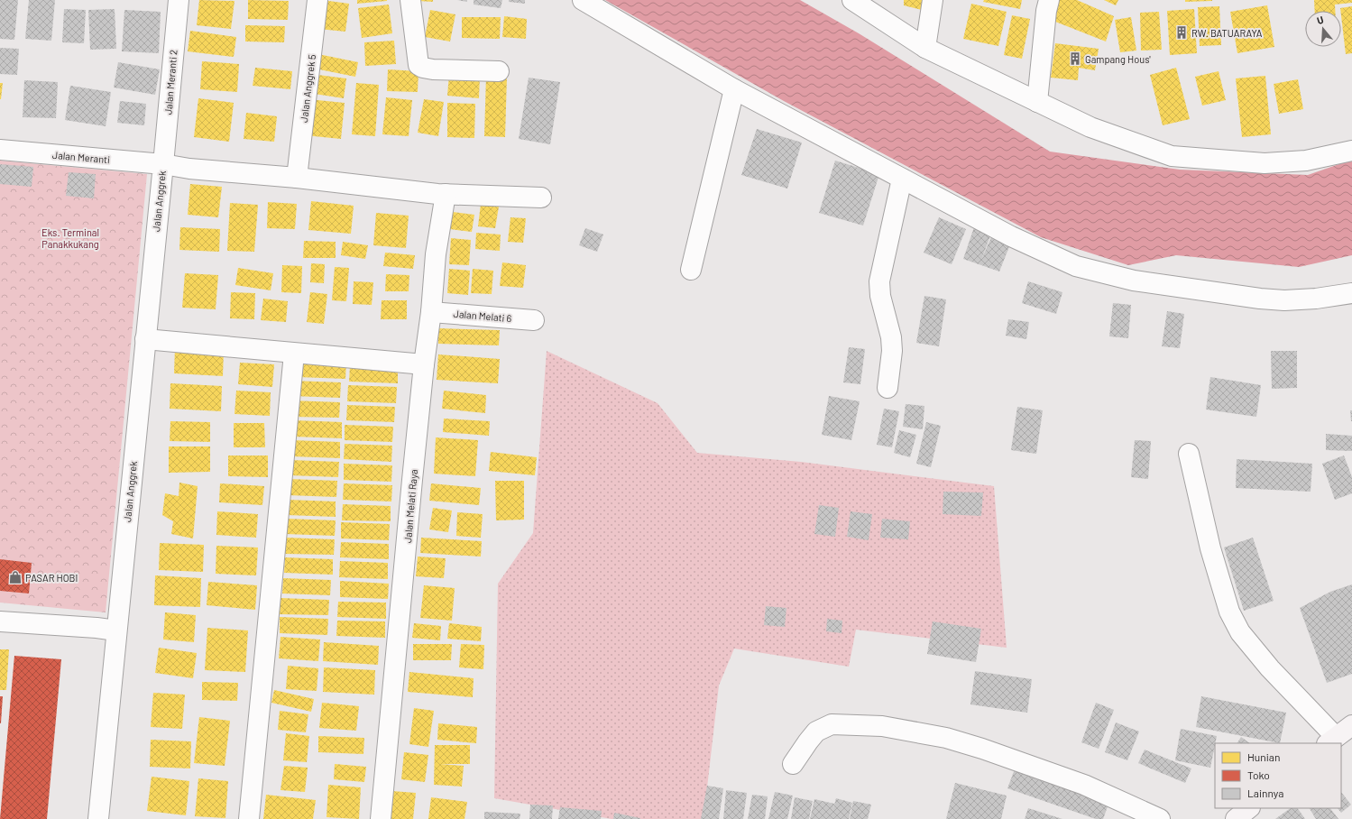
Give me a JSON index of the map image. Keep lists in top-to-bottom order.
{
  "streets": {
    "street": [
      "Jalan Meranti 2",
      "Jalan Anggrek 5",
      "Jalan Meranti",
      "Jalan Anggrek",
      "Jalan Melati 6",
      "Jalan Melati Raya"
    ]
  },
  "crossings": [
    ["Jalan Meranti 2", "Jalan Meranti"],
    ["Jalan Meranti 2", "Jalan Anggrek"],
    ["Jalan Anggrek 5", "Jalan Meranti"],
    ["Jalan Meranti", "Jalan Anggrek"],
    ["Jalan Meranti", "Jalan Melati Raya"],
    ["Jalan Melati 6", "Jalan Melati Raya"]
  ],
  "parks": ["Eks. Terminal Panakkukang"],
  "places": {
    "building": ["RW. BATUARAYA", "Gampang Hous'"],
    "shop": ["PASAR HOBI"]
  },
  "legend": ["Hunian", "Toko", "Lainnya"],
  "north": "top"
}
